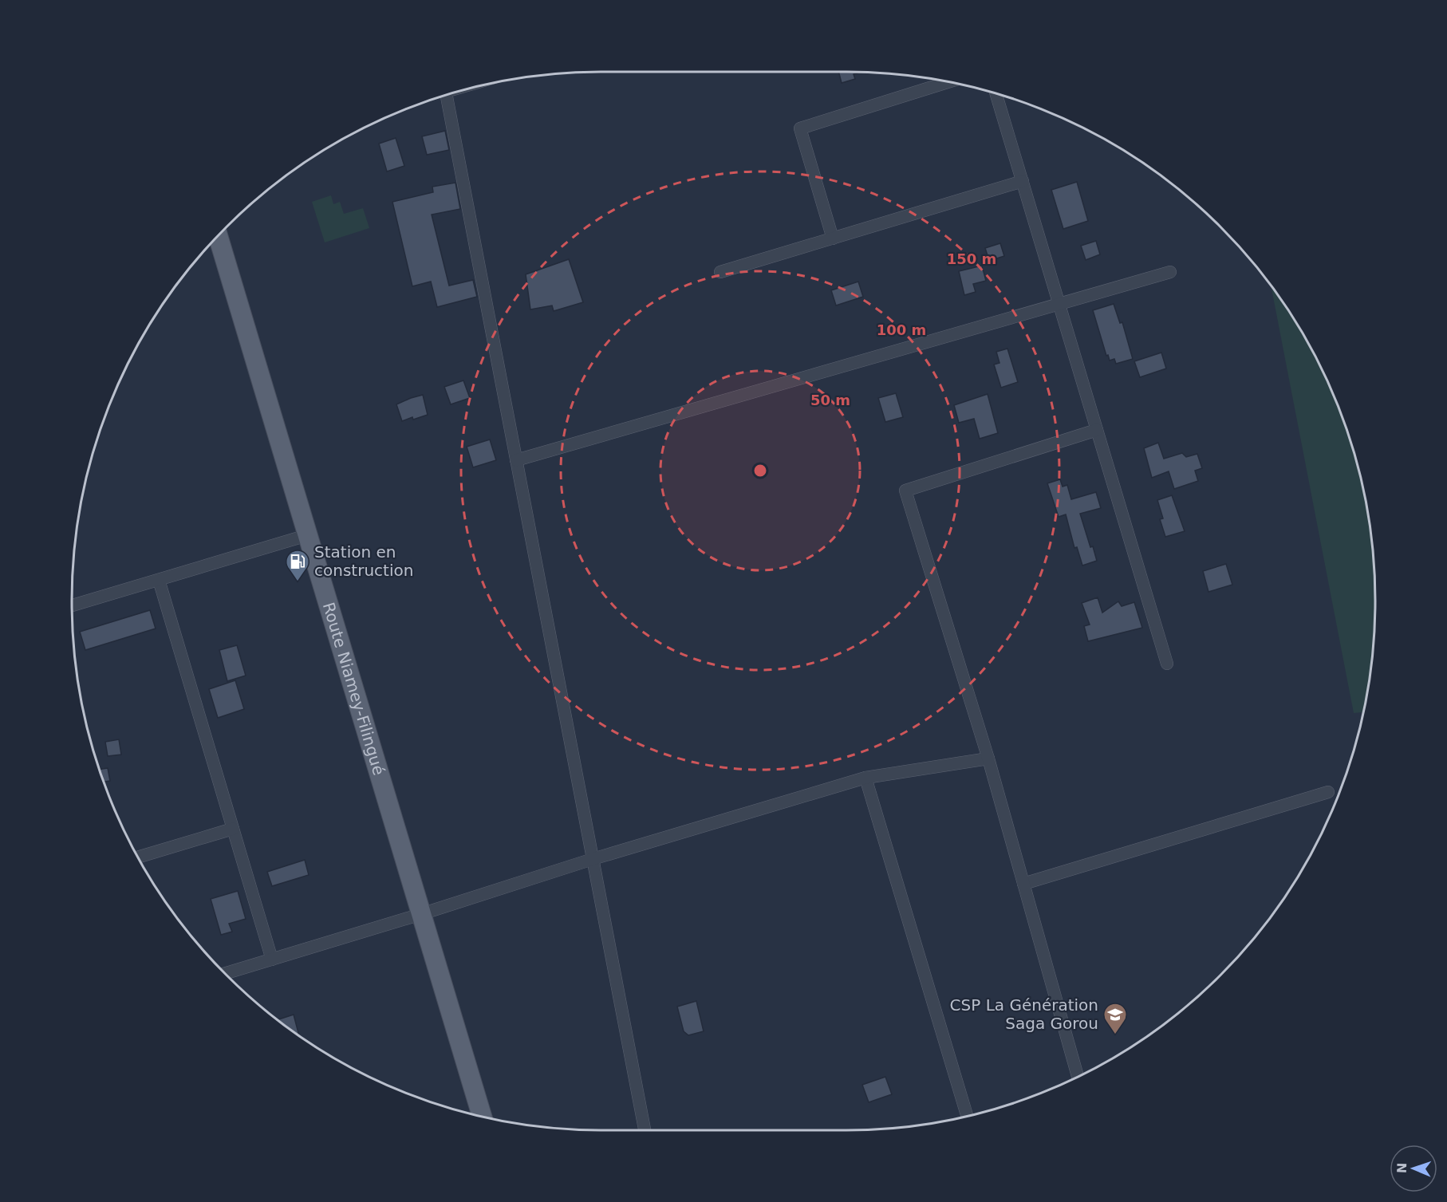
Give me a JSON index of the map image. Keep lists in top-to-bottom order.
{
  "streets": {
    "main road": ["Route Niamey-Filingué"]
  },
  "places": {
    "fuel station": ["Station en construction"],
    "school or university": ["CSP La Génération Saga Gorou"]
  },
  "north": "left",
  "rings": ["150 m", "100 m", "50 m"]
}
